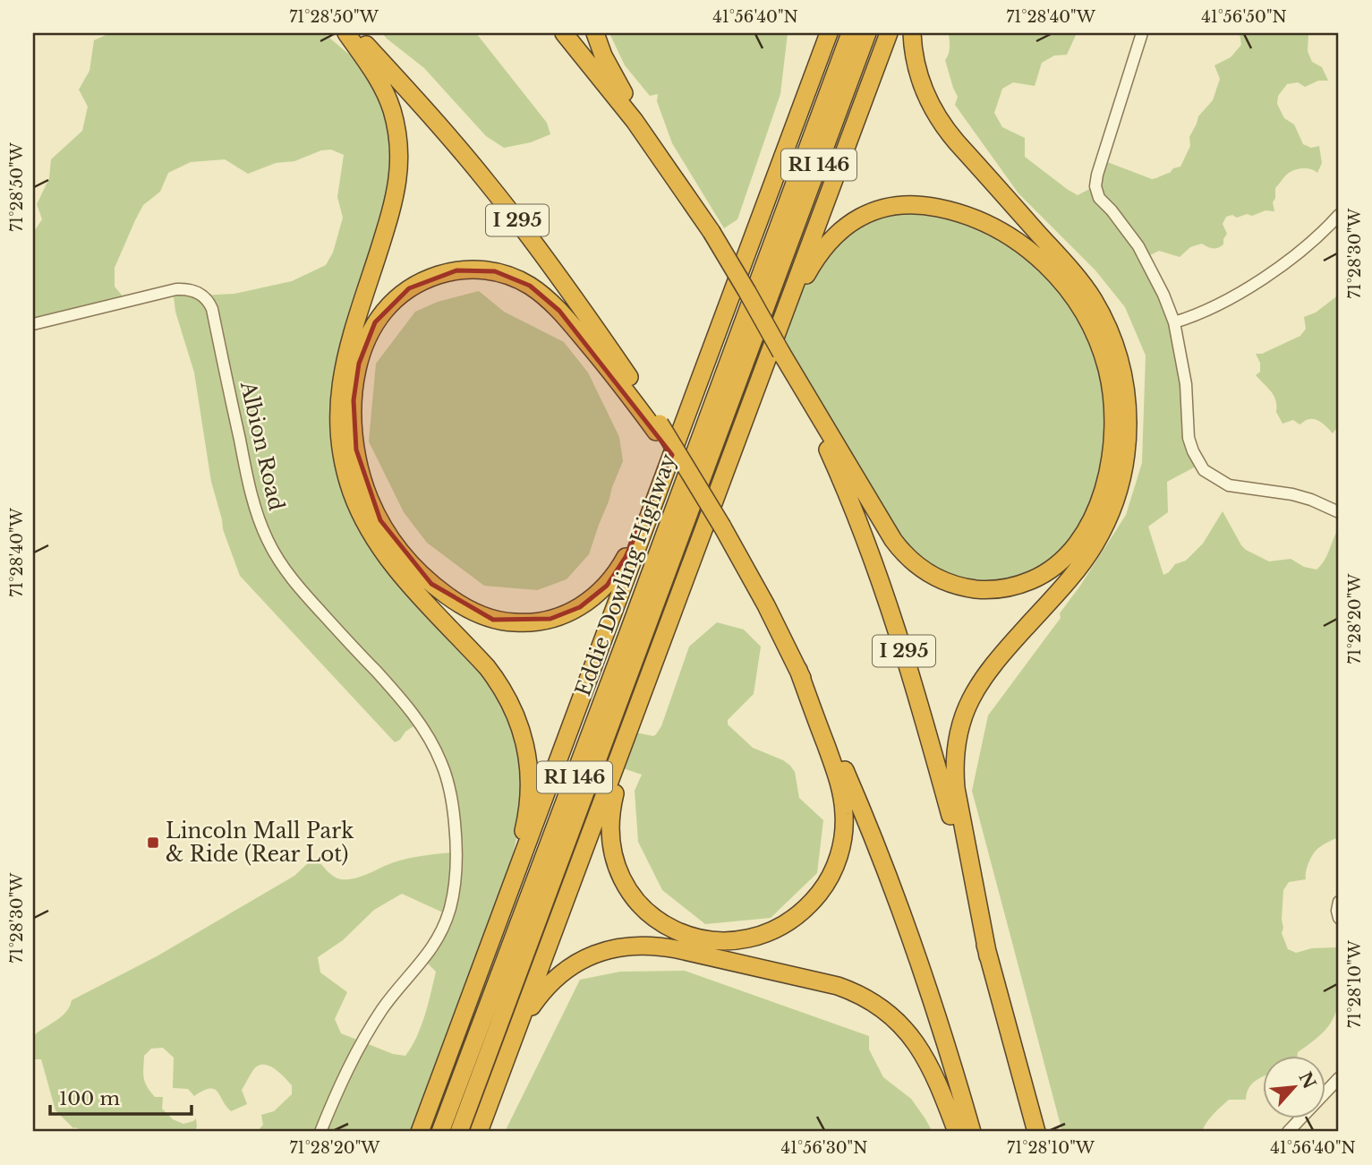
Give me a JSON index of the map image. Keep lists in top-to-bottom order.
{
  "streets": {
    "highway": ["RI 146", "I 295", "Eddie Dowling Highway"],
    "street": ["Albion Road"]
  },
  "places": {
    "transit": ["Lincoln Mall Park & Ride (Rear Lot)"]
  },
  "scale_bar": "100 m",
  "north": "top right",
  "coordinates": [
    "71°28'50\"W",
    "41°56'40\"N",
    "71°28'40\"W",
    "41°56'50\"N",
    "71°28'30\"W",
    "71°28'20\"W",
    "71°28'10\"W",
    "41°56'30\"N"
  ]
}
